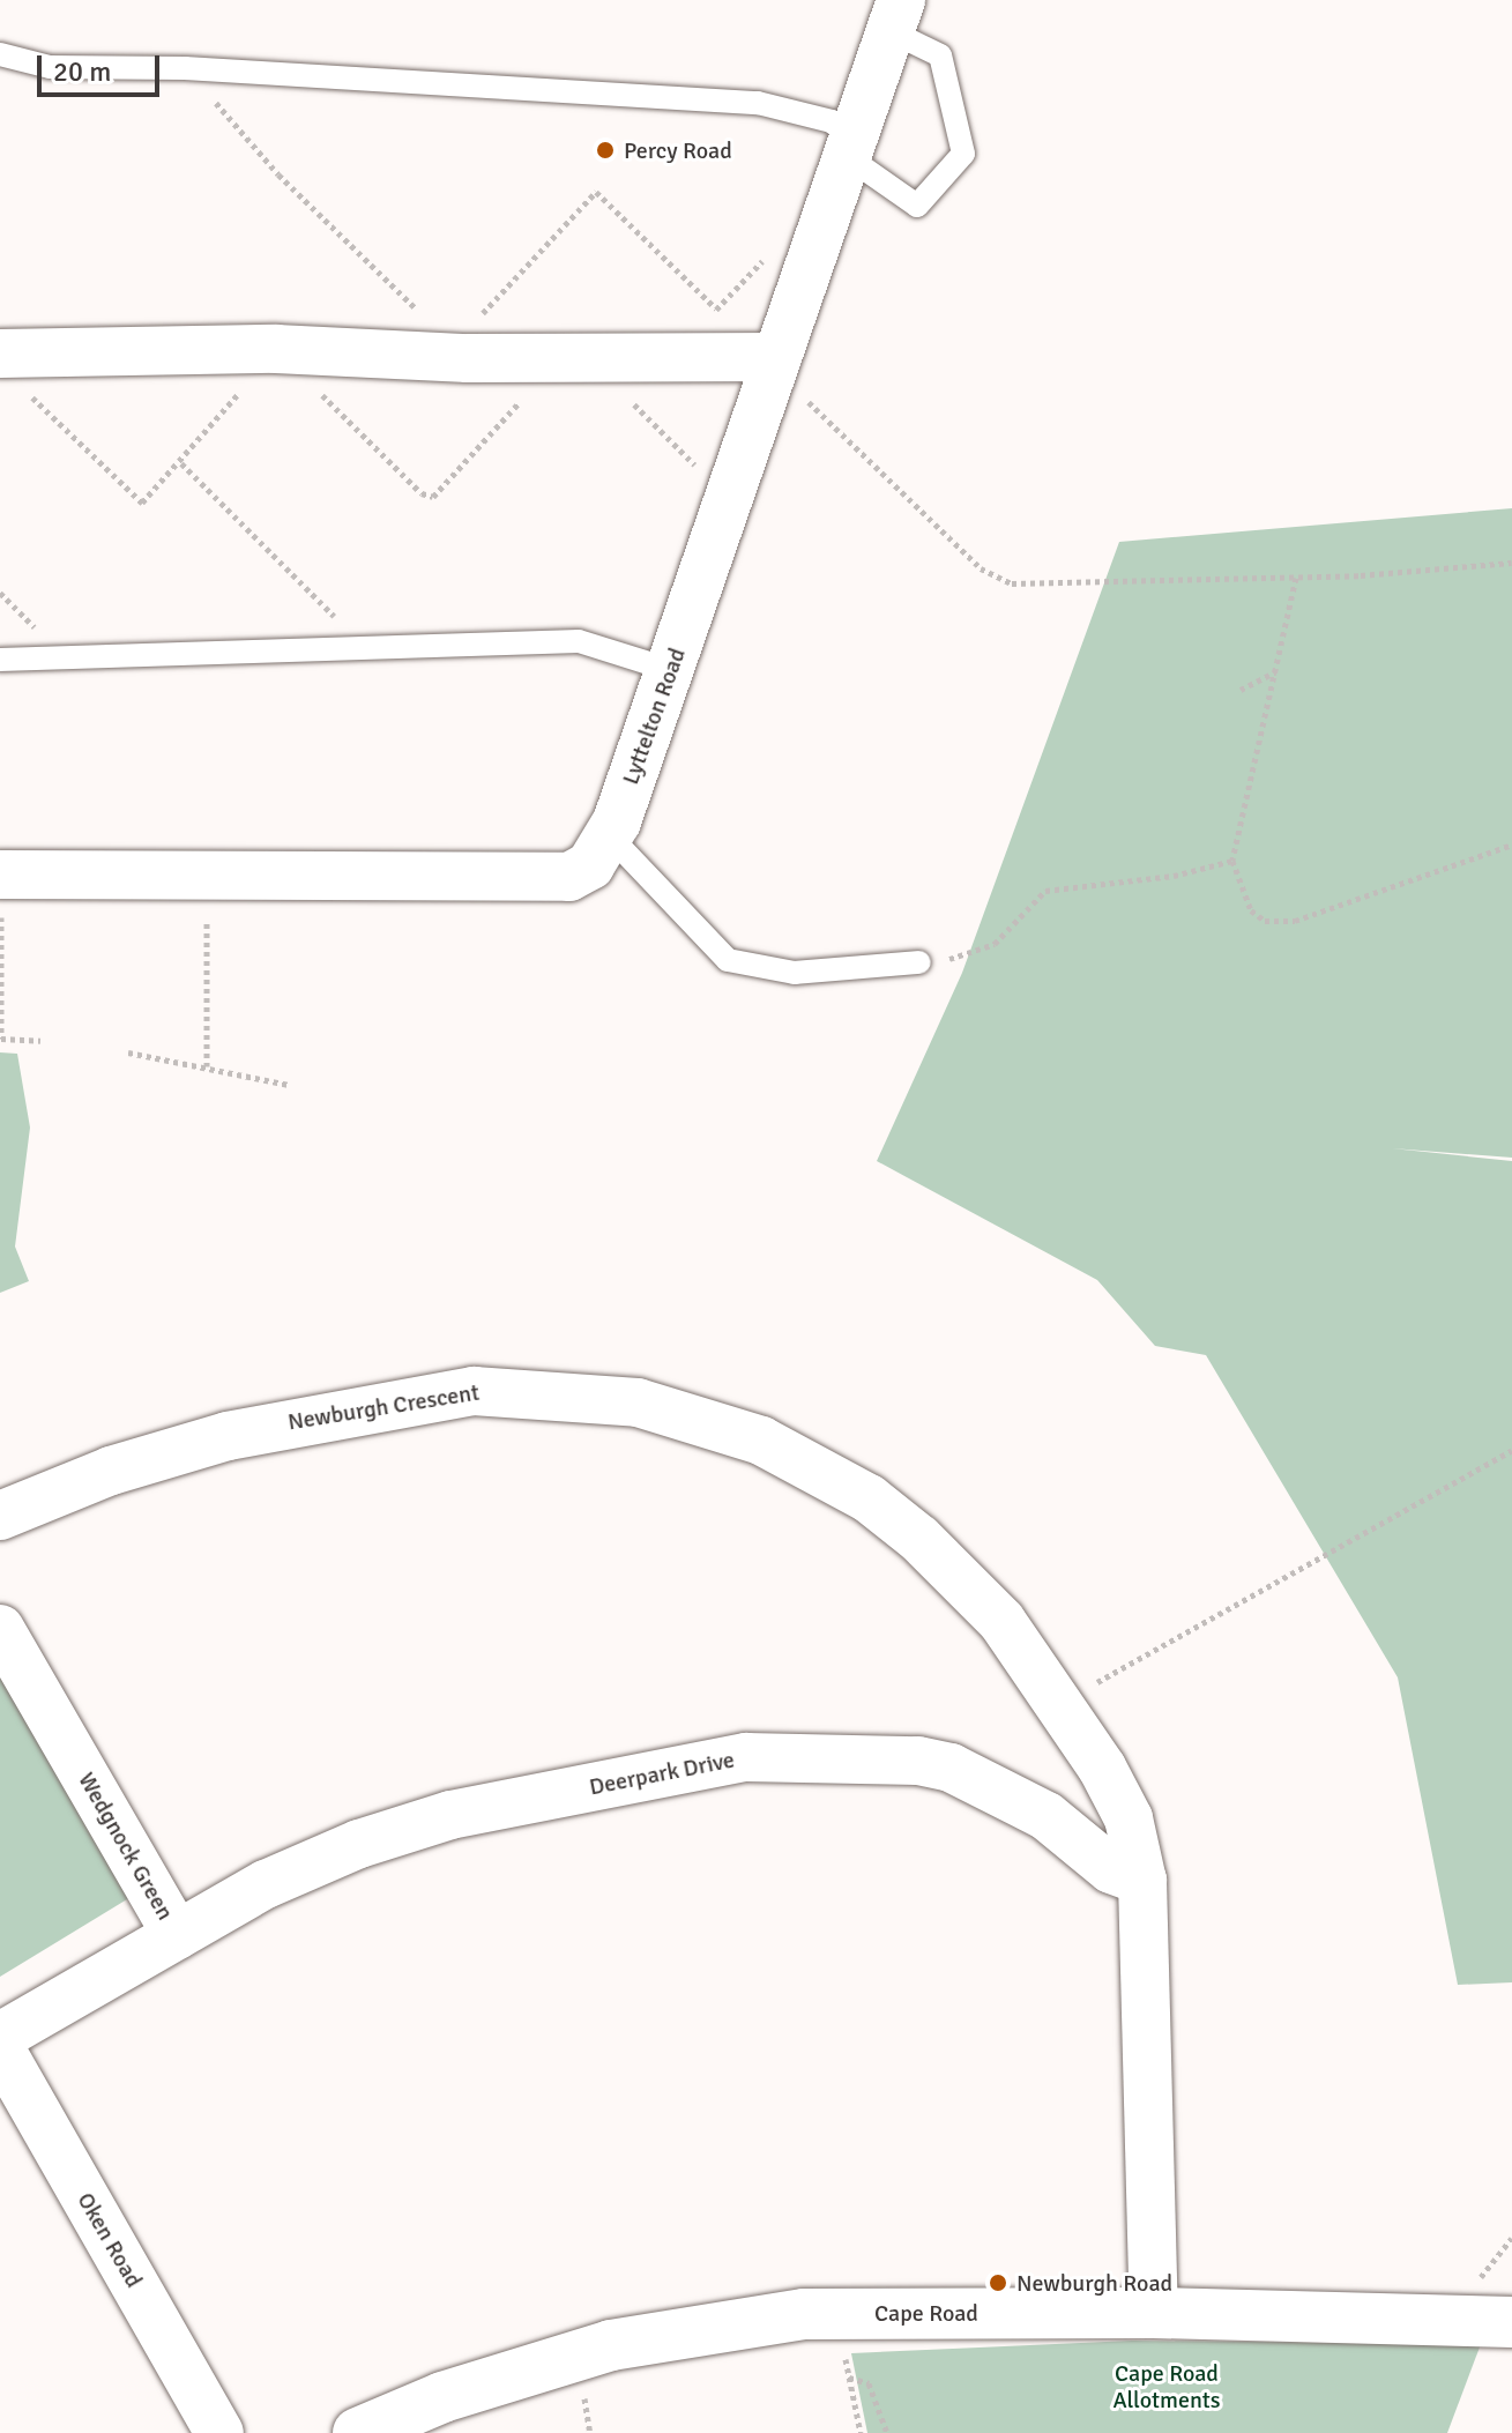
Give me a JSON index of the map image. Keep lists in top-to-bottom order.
{
  "streets": {
    "street": [
      "Lyttelton Road",
      "Newburgh Crescent",
      "Deerpark Drive",
      "Wedgnock Green",
      "Oken Road",
      "Cape Road"
    ]
  },
  "crossings": [
    ["Deerpark Drive", "Wedgnock Green"]
  ],
  "parks": ["Cape Road Allotments"],
  "places": ["Percy Road", "Newburgh Road"],
  "scale_bar": "20 m"
}
